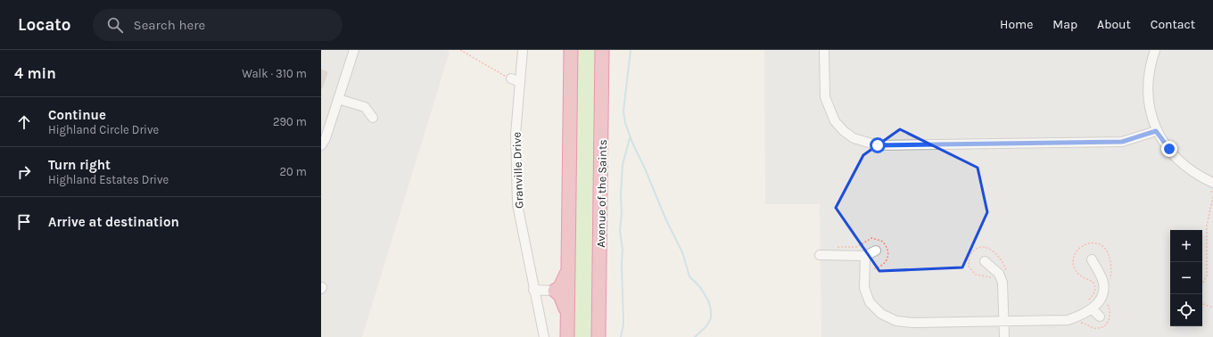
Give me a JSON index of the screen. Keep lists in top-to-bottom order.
{
  "streets": {
    "highway": ["Avenue of the Saints"],
    "street": ["Granville Drive"]
  },
  "page": {
    "header": "Locato",
    "search": "Search here",
    "nav": [
      "Home",
      "Map",
      "About",
      "Contact"
    ],
    "heading": ["4 min", "Walk · 310 m"],
    "list": [
      ["Continue", "Highland Circle Drive", "290 m"],
      ["Turn right", "Highland Estates Drive", "20 m"],
      "Arrive at destination"
    ],
    "map_buttons": ["+", "−"]
  }
}
